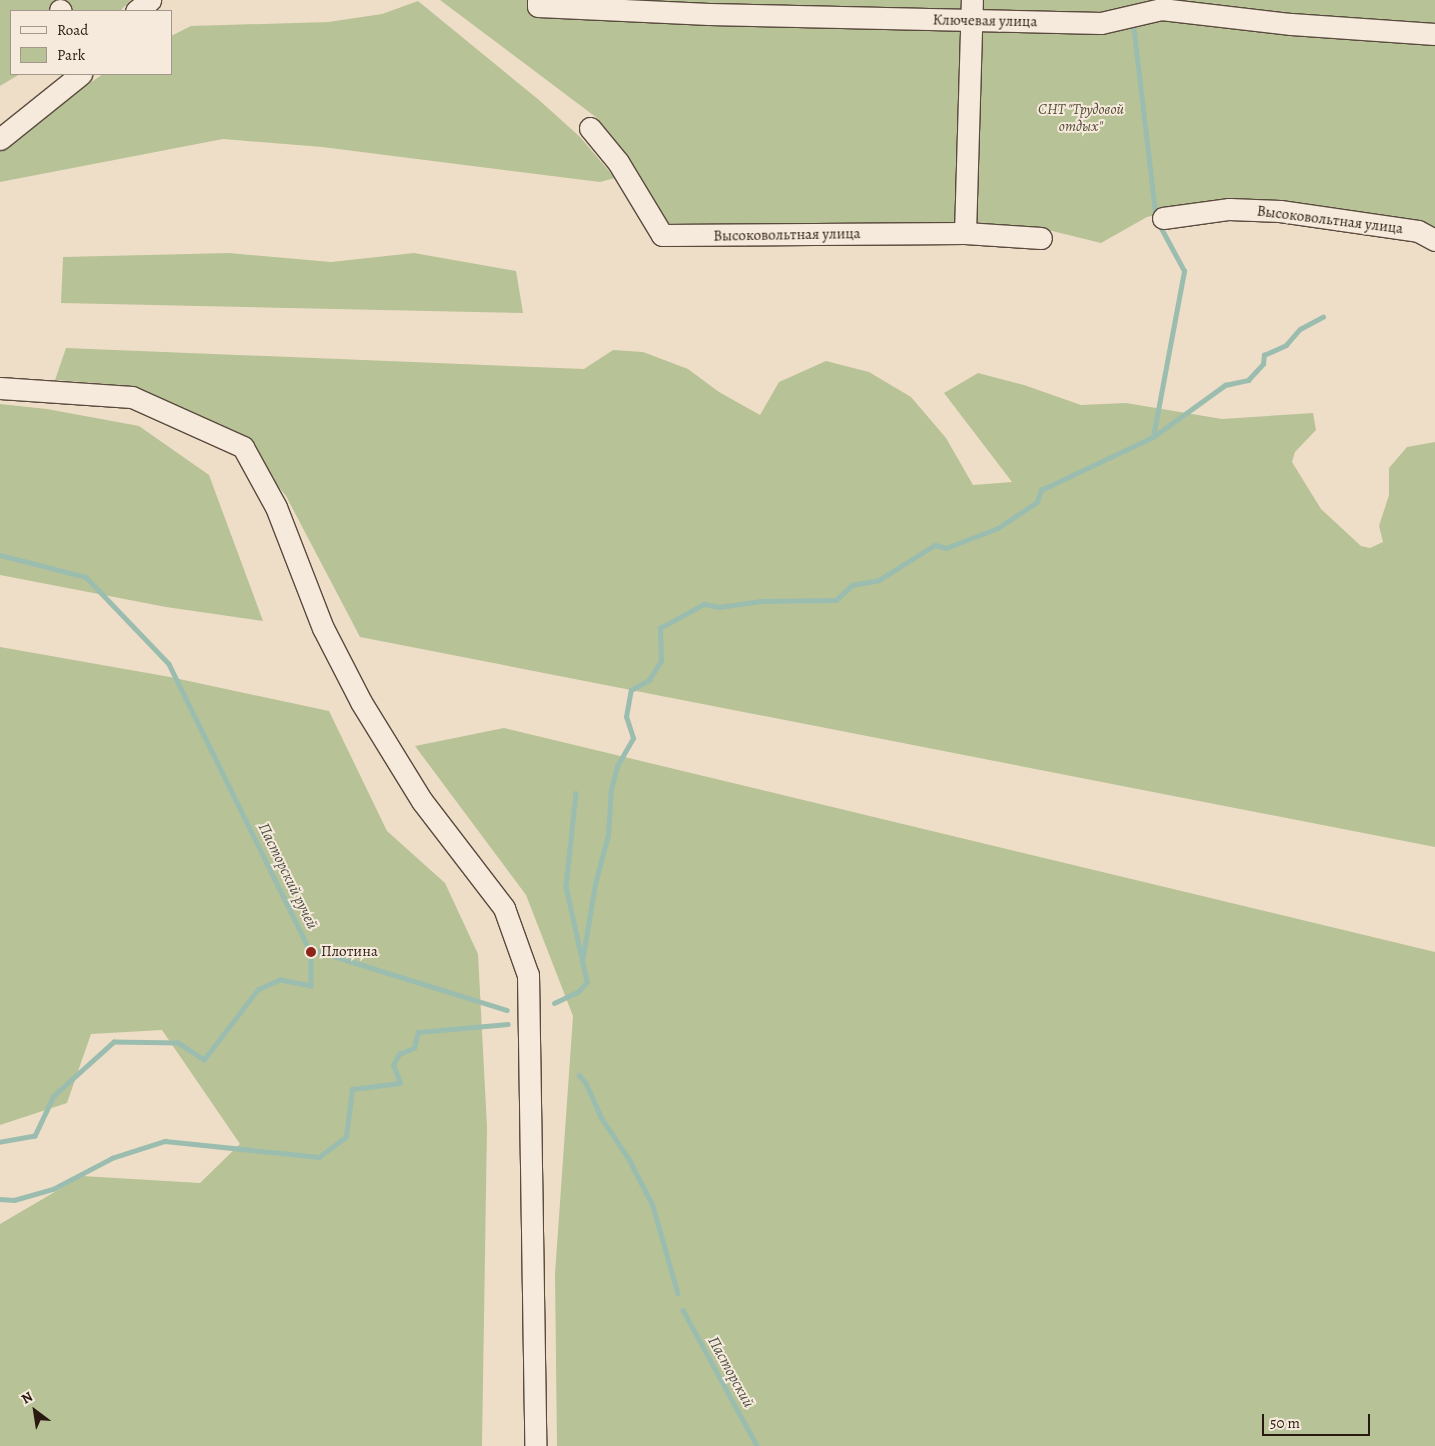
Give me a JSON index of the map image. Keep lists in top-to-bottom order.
{
  "streets": {
    "street": ["Ключевая улица", "Высоковольтная улица"]
  },
  "water": ["Пасторский ручей", "Пасторский"],
  "parks": ["СНТ \"Трудовой отдых\""],
  "places": ["Плотина"],
  "legend": ["Road", "Park"],
  "scale_bar": "50 m",
  "north": "top left"
}
